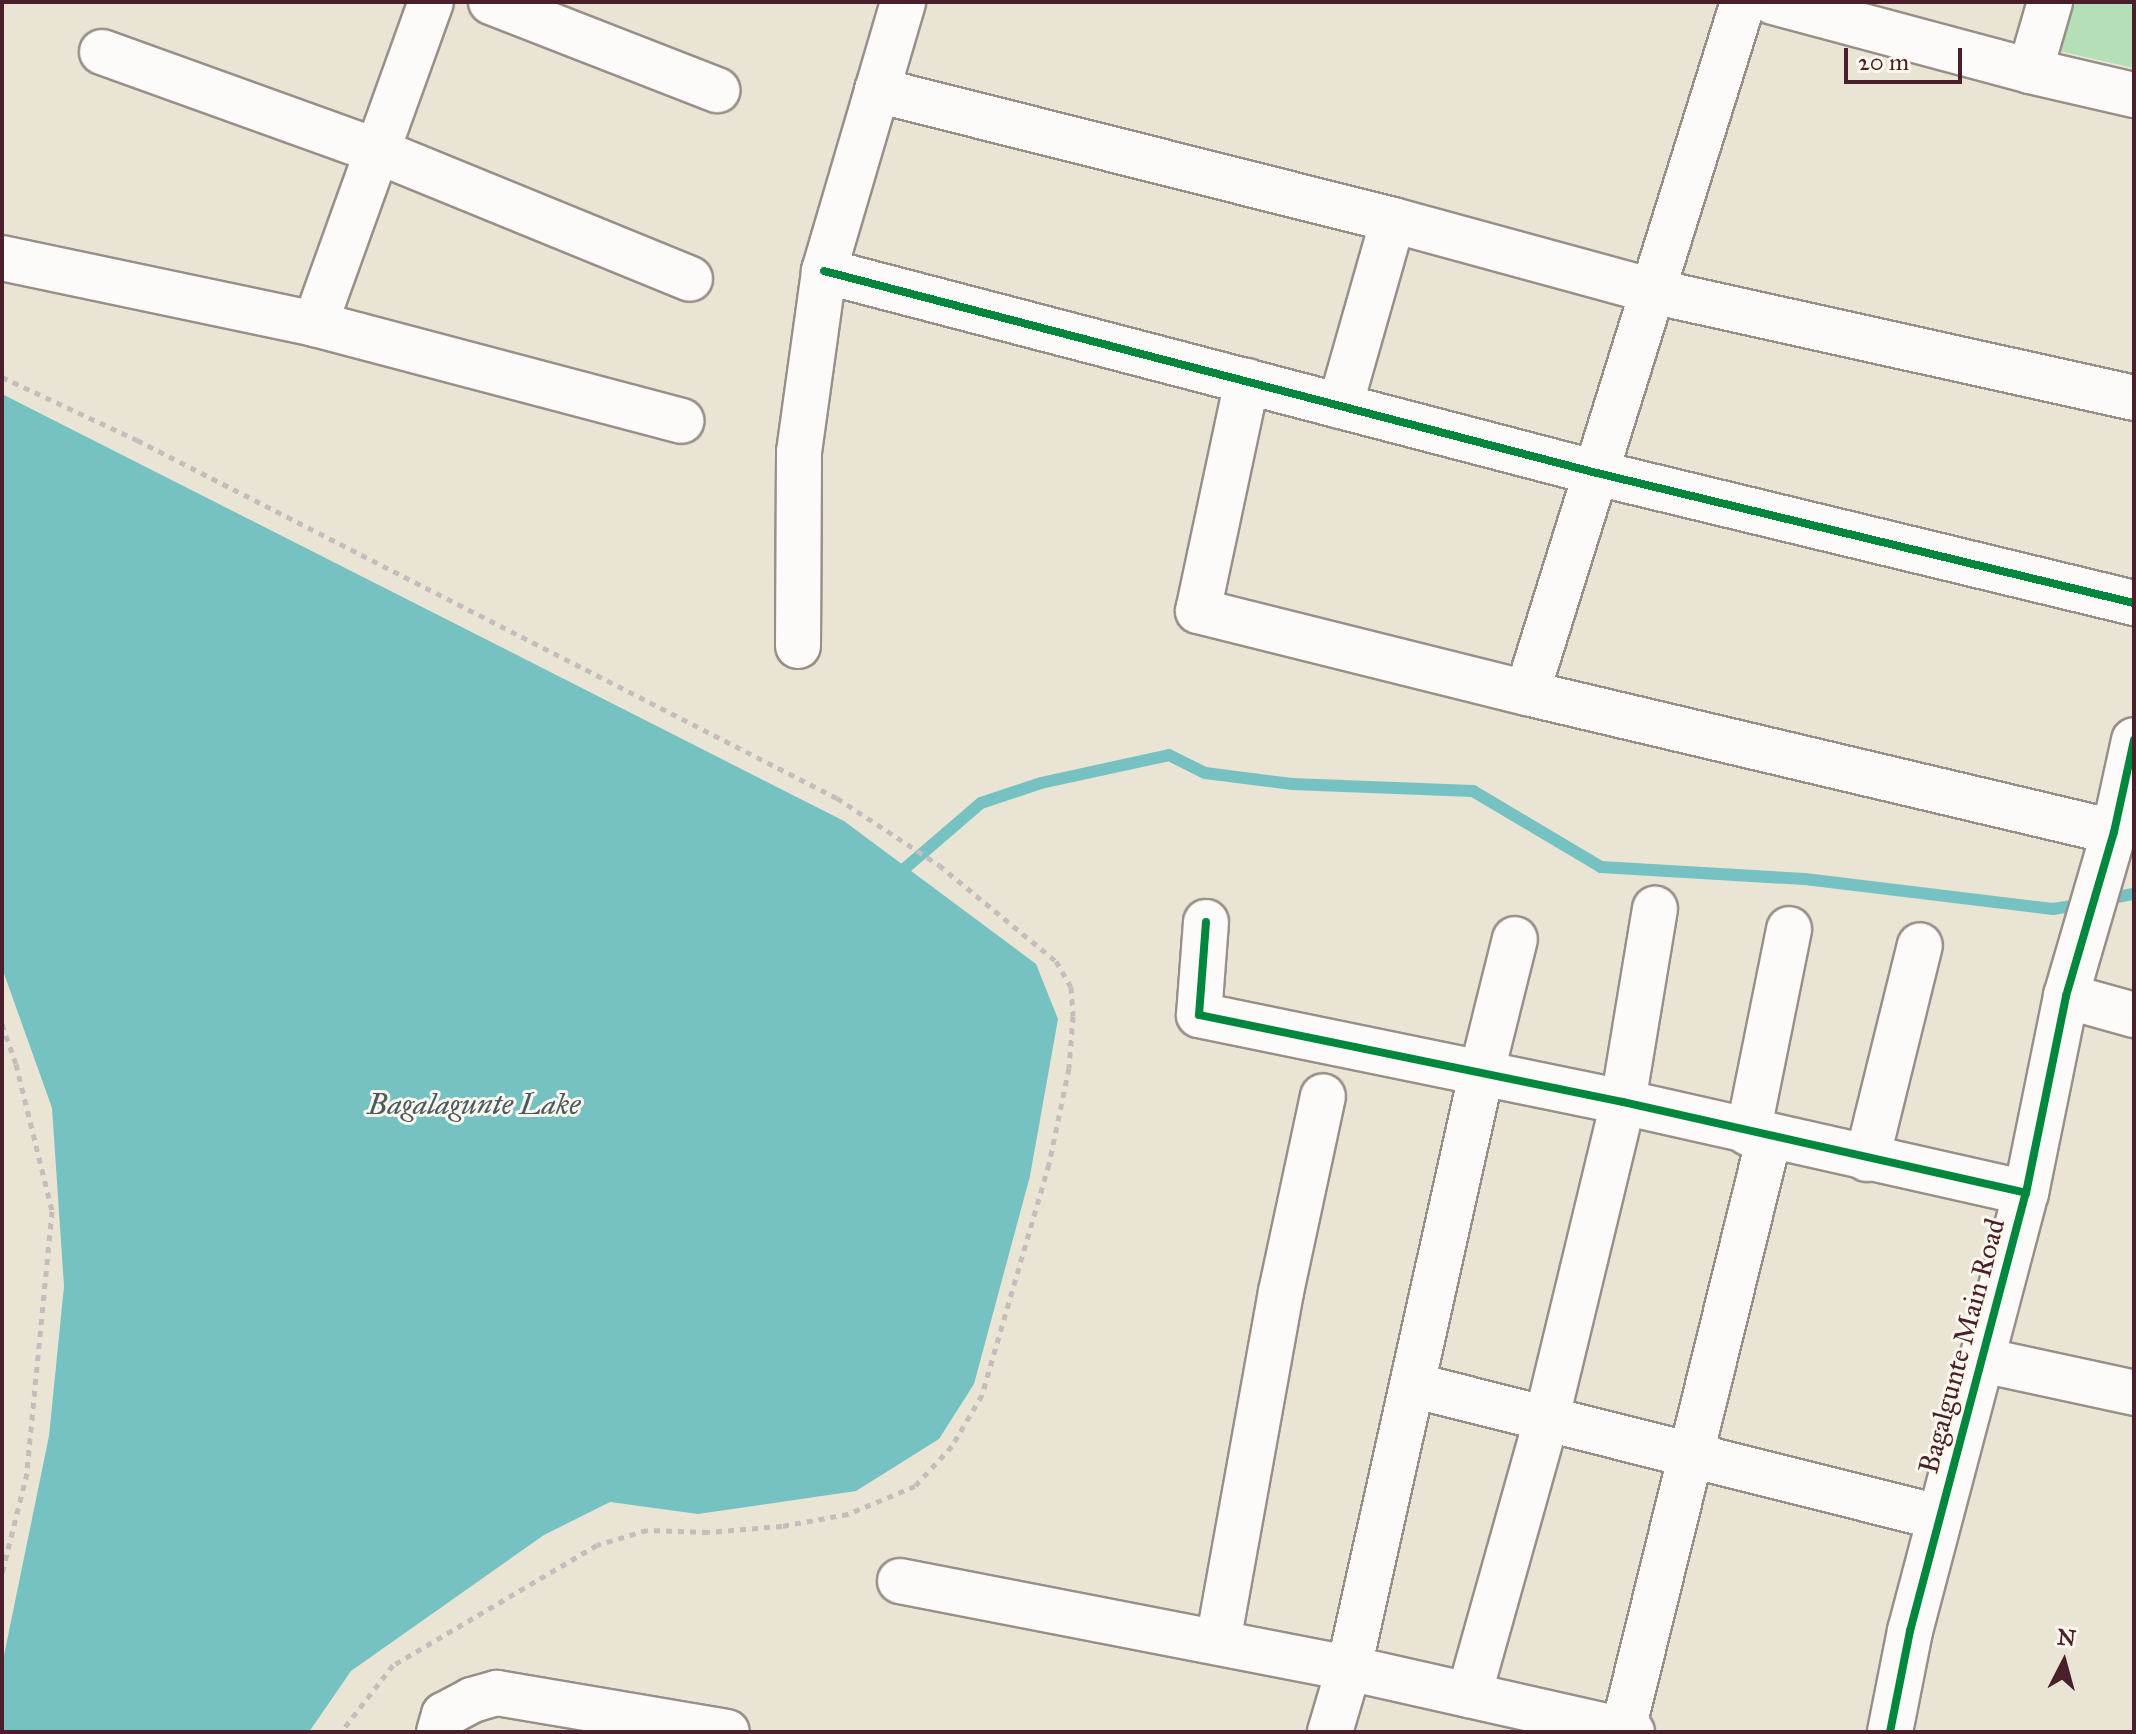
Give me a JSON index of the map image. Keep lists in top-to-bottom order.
{
  "streets": {
    "street": ["Bagalgunte Main Road"]
  },
  "water": ["Bagalagunte Lake"],
  "scale_bar": "20 m",
  "north": "top"
}
